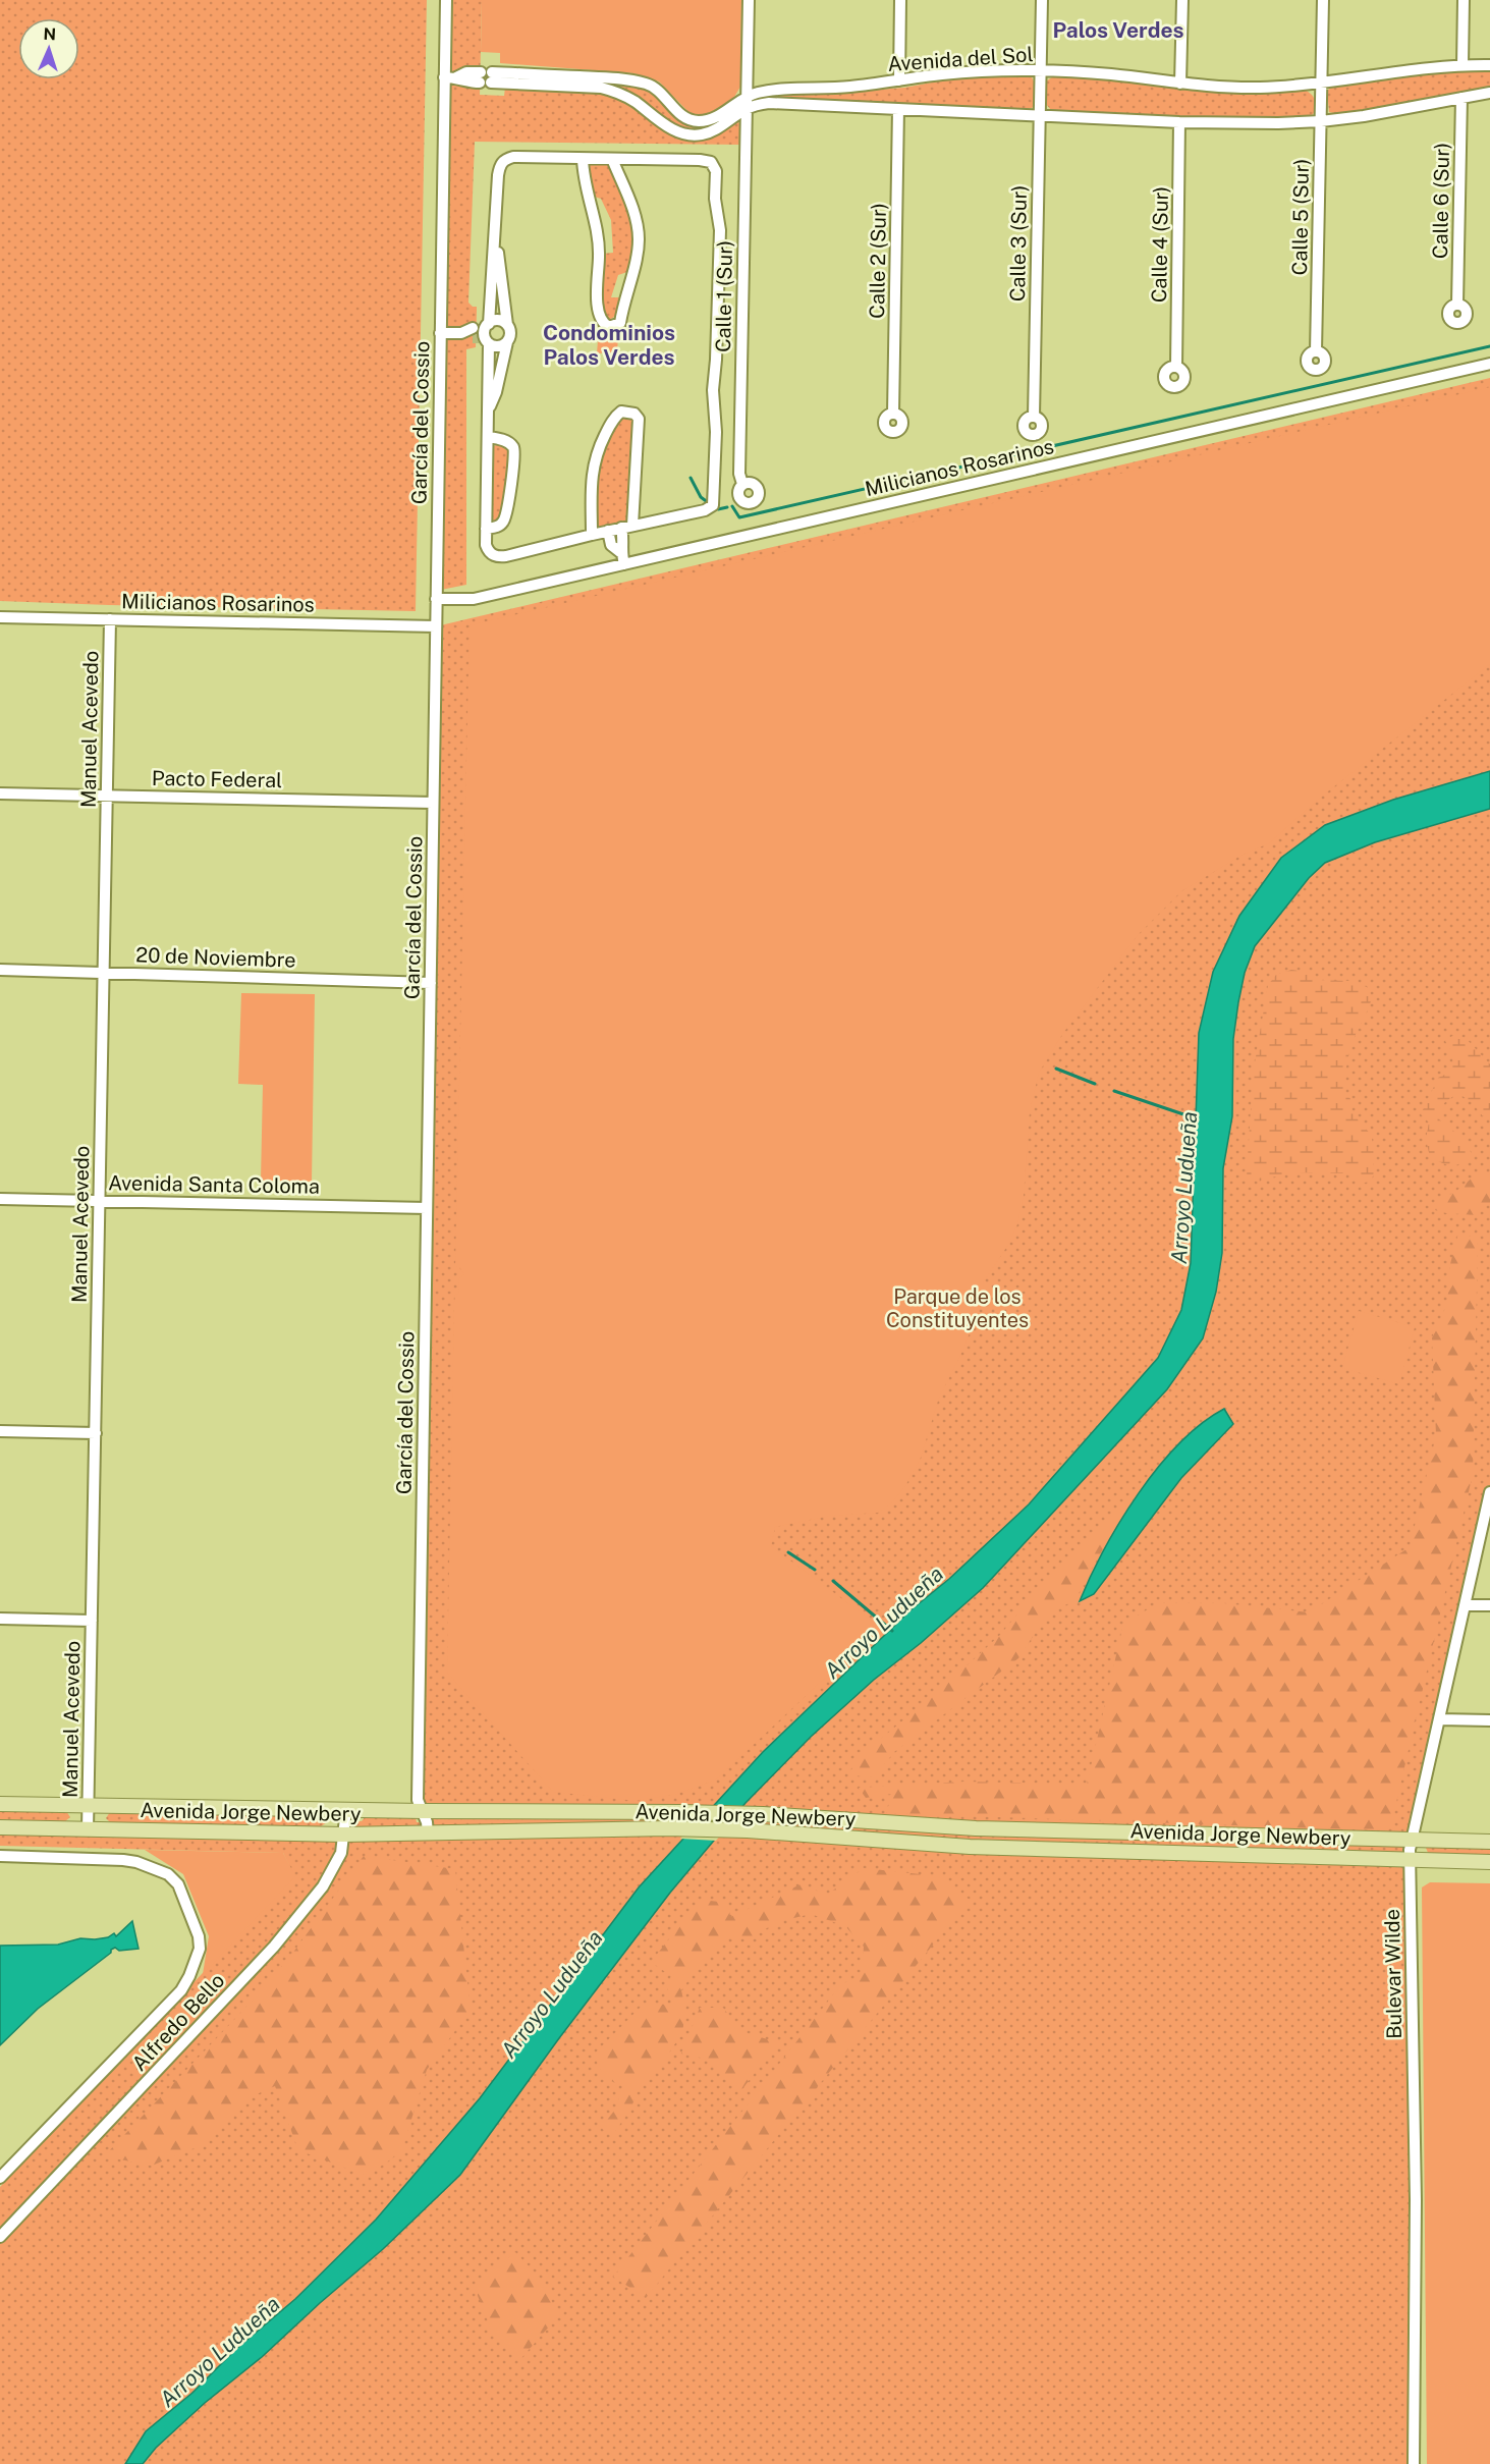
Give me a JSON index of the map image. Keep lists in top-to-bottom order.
{
  "streets": {
    "main road": ["Avenida Jorge Newbery"],
    "street": [
      "Avenida del Sol",
      "Calle 6 (Sur)",
      "Calle 5 (Sur)",
      "Calle 3 (Sur)",
      "Calle 4 (Sur)",
      "Calle 2 (Sur)",
      "Calle 1 (Sur)",
      "García del Cossio",
      "Milicianos Rosarinos",
      "Manuel Acevedo",
      "Pacto Federal",
      "20 de Noviembre",
      "Avenida Santa Coloma",
      "Bulevar Wilde",
      "Alfredo Bello"
    ]
  },
  "crossings": [
    ["Avenida del Sol", "Calle 6 (Sur)"],
    ["Avenida del Sol", "Calle 5 (Sur)"],
    ["Avenida del Sol", "Calle 3 (Sur)"],
    ["Avenida del Sol", "Calle 4 (Sur)"],
    ["Avenida del Sol", "Calle 2 (Sur)"],
    ["Avenida del Sol", "Calle 1 (Sur)"],
    ["Avenida del Sol", "García del Cossio"],
    ["García del Cossio", "Milicianos Rosarinos"],
    ["García del Cossio", "Pacto Federal"],
    ["García del Cossio", "20 de Noviembre"],
    ["García del Cossio", "Avenida Santa Coloma"],
    ["García del Cossio", "Avenida Jorge Newbery"],
    ["Milicianos Rosarinos", "Manuel Acevedo"],
    ["Manuel Acevedo", "Pacto Federal"],
    ["Manuel Acevedo", "20 de Noviembre"],
    ["Manuel Acevedo", "Avenida Santa Coloma"],
    ["Manuel Acevedo", "Avenida Jorge Newbery"],
    ["Avenida Jorge Newbery", "Bulevar Wilde"],
    ["Avenida Jorge Newbery", "Alfredo Bello"]
  ],
  "districts": ["Palos Verdes", "Condominios Palos Verdes"],
  "water": ["Arroyo Ludueña"],
  "parks": ["Parque de los Constituyentes"],
  "north": "top"
}
